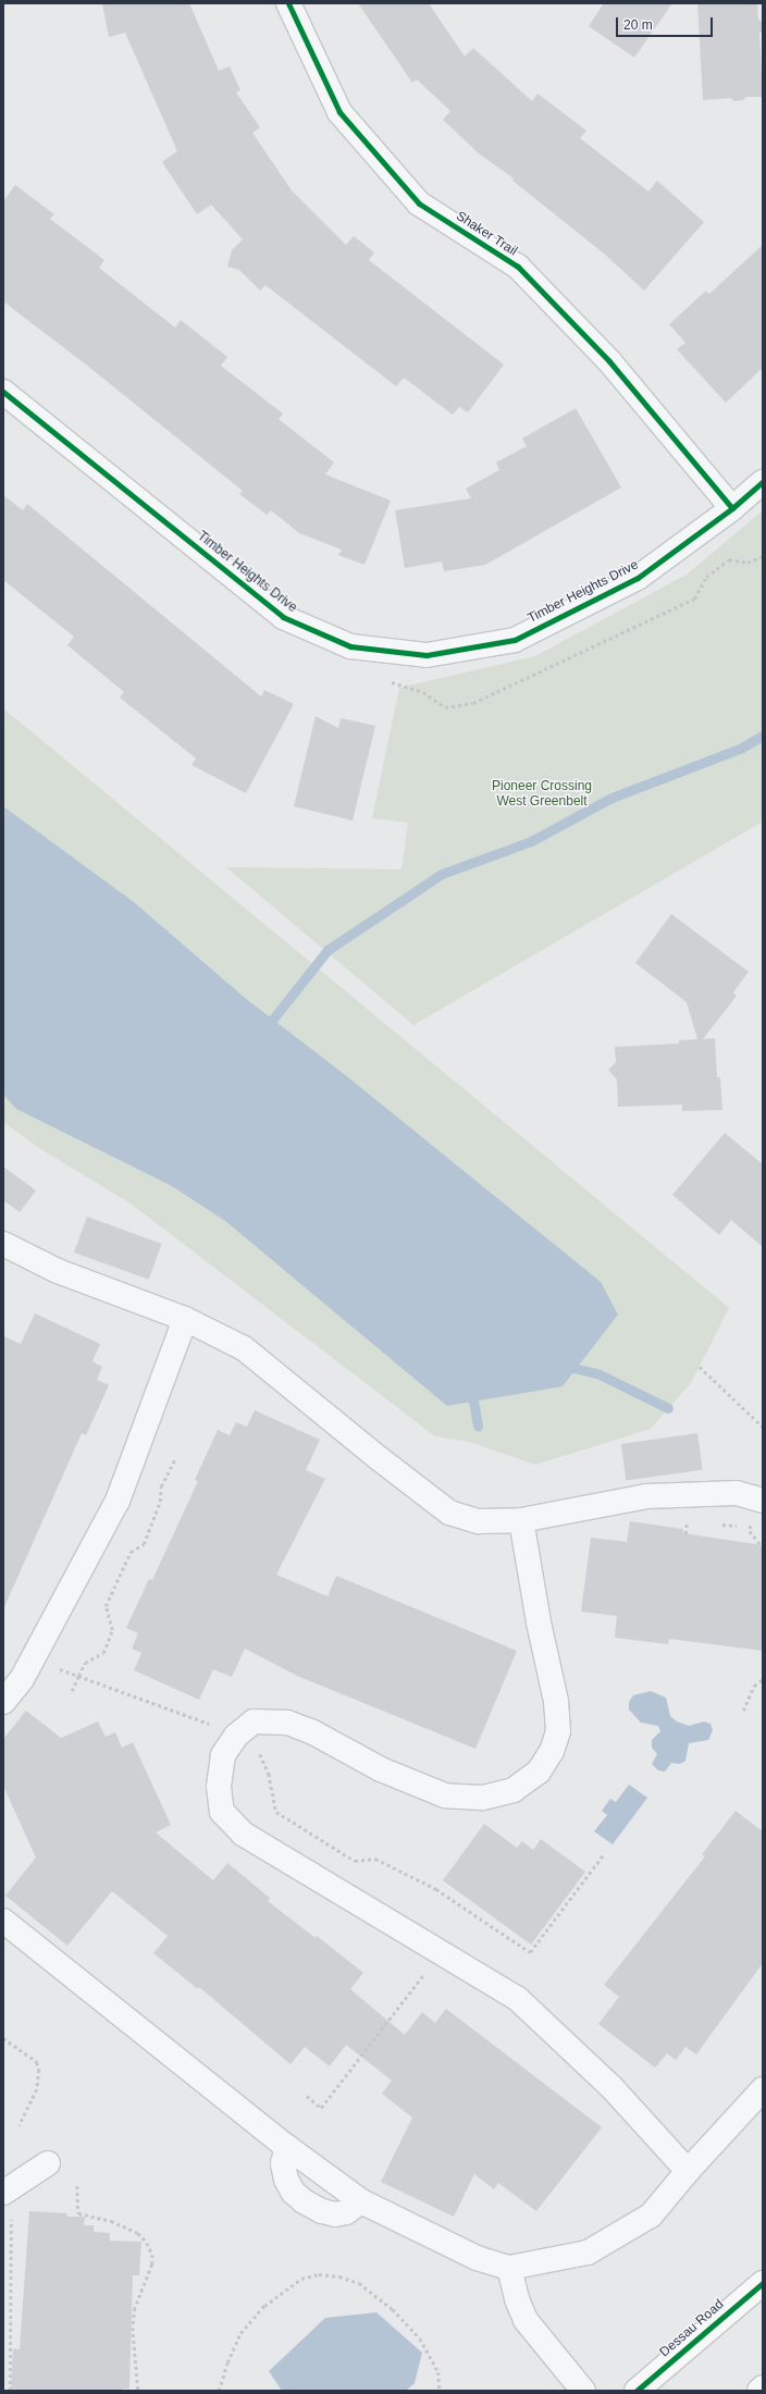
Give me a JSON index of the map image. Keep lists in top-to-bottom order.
{
  "streets": {
    "main road": ["Dessau Road"],
    "street": ["Shaker Trail", "Timber Heights Drive"]
  },
  "crossings": [
    ["Shaker Trail", "Timber Heights Drive"]
  ],
  "parks": ["Pioneer Crossing West Greenbelt"],
  "scale_bar": "20 m"
}
